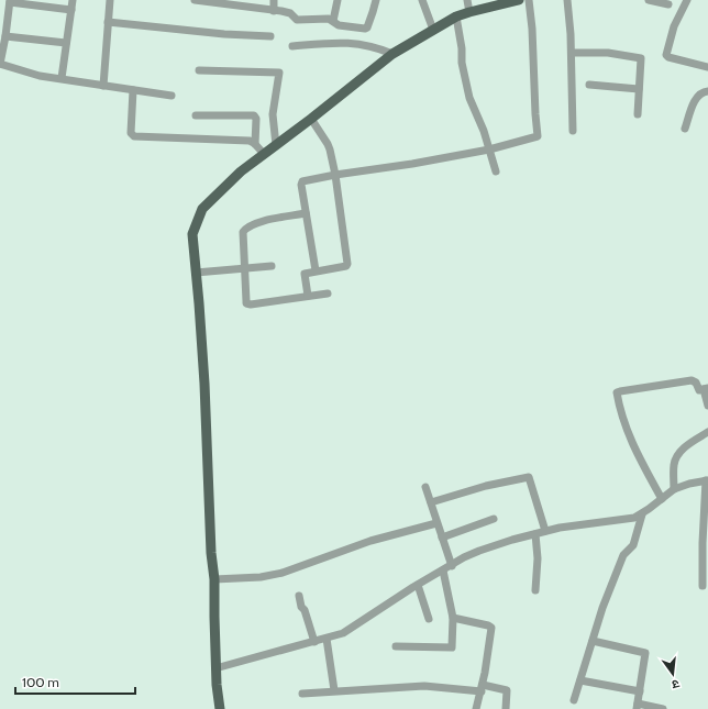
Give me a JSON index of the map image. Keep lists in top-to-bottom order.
{
  "scale_bar": "100 m",
  "north": "bottom"
}
